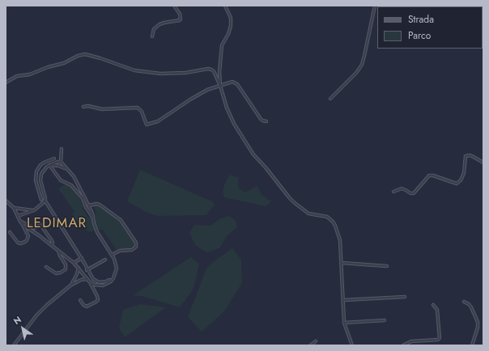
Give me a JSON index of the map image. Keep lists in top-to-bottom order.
{
  "districts": ["LEDIMAR"],
  "legend": ["Strada", "Parco"],
  "north": "top left"
}
